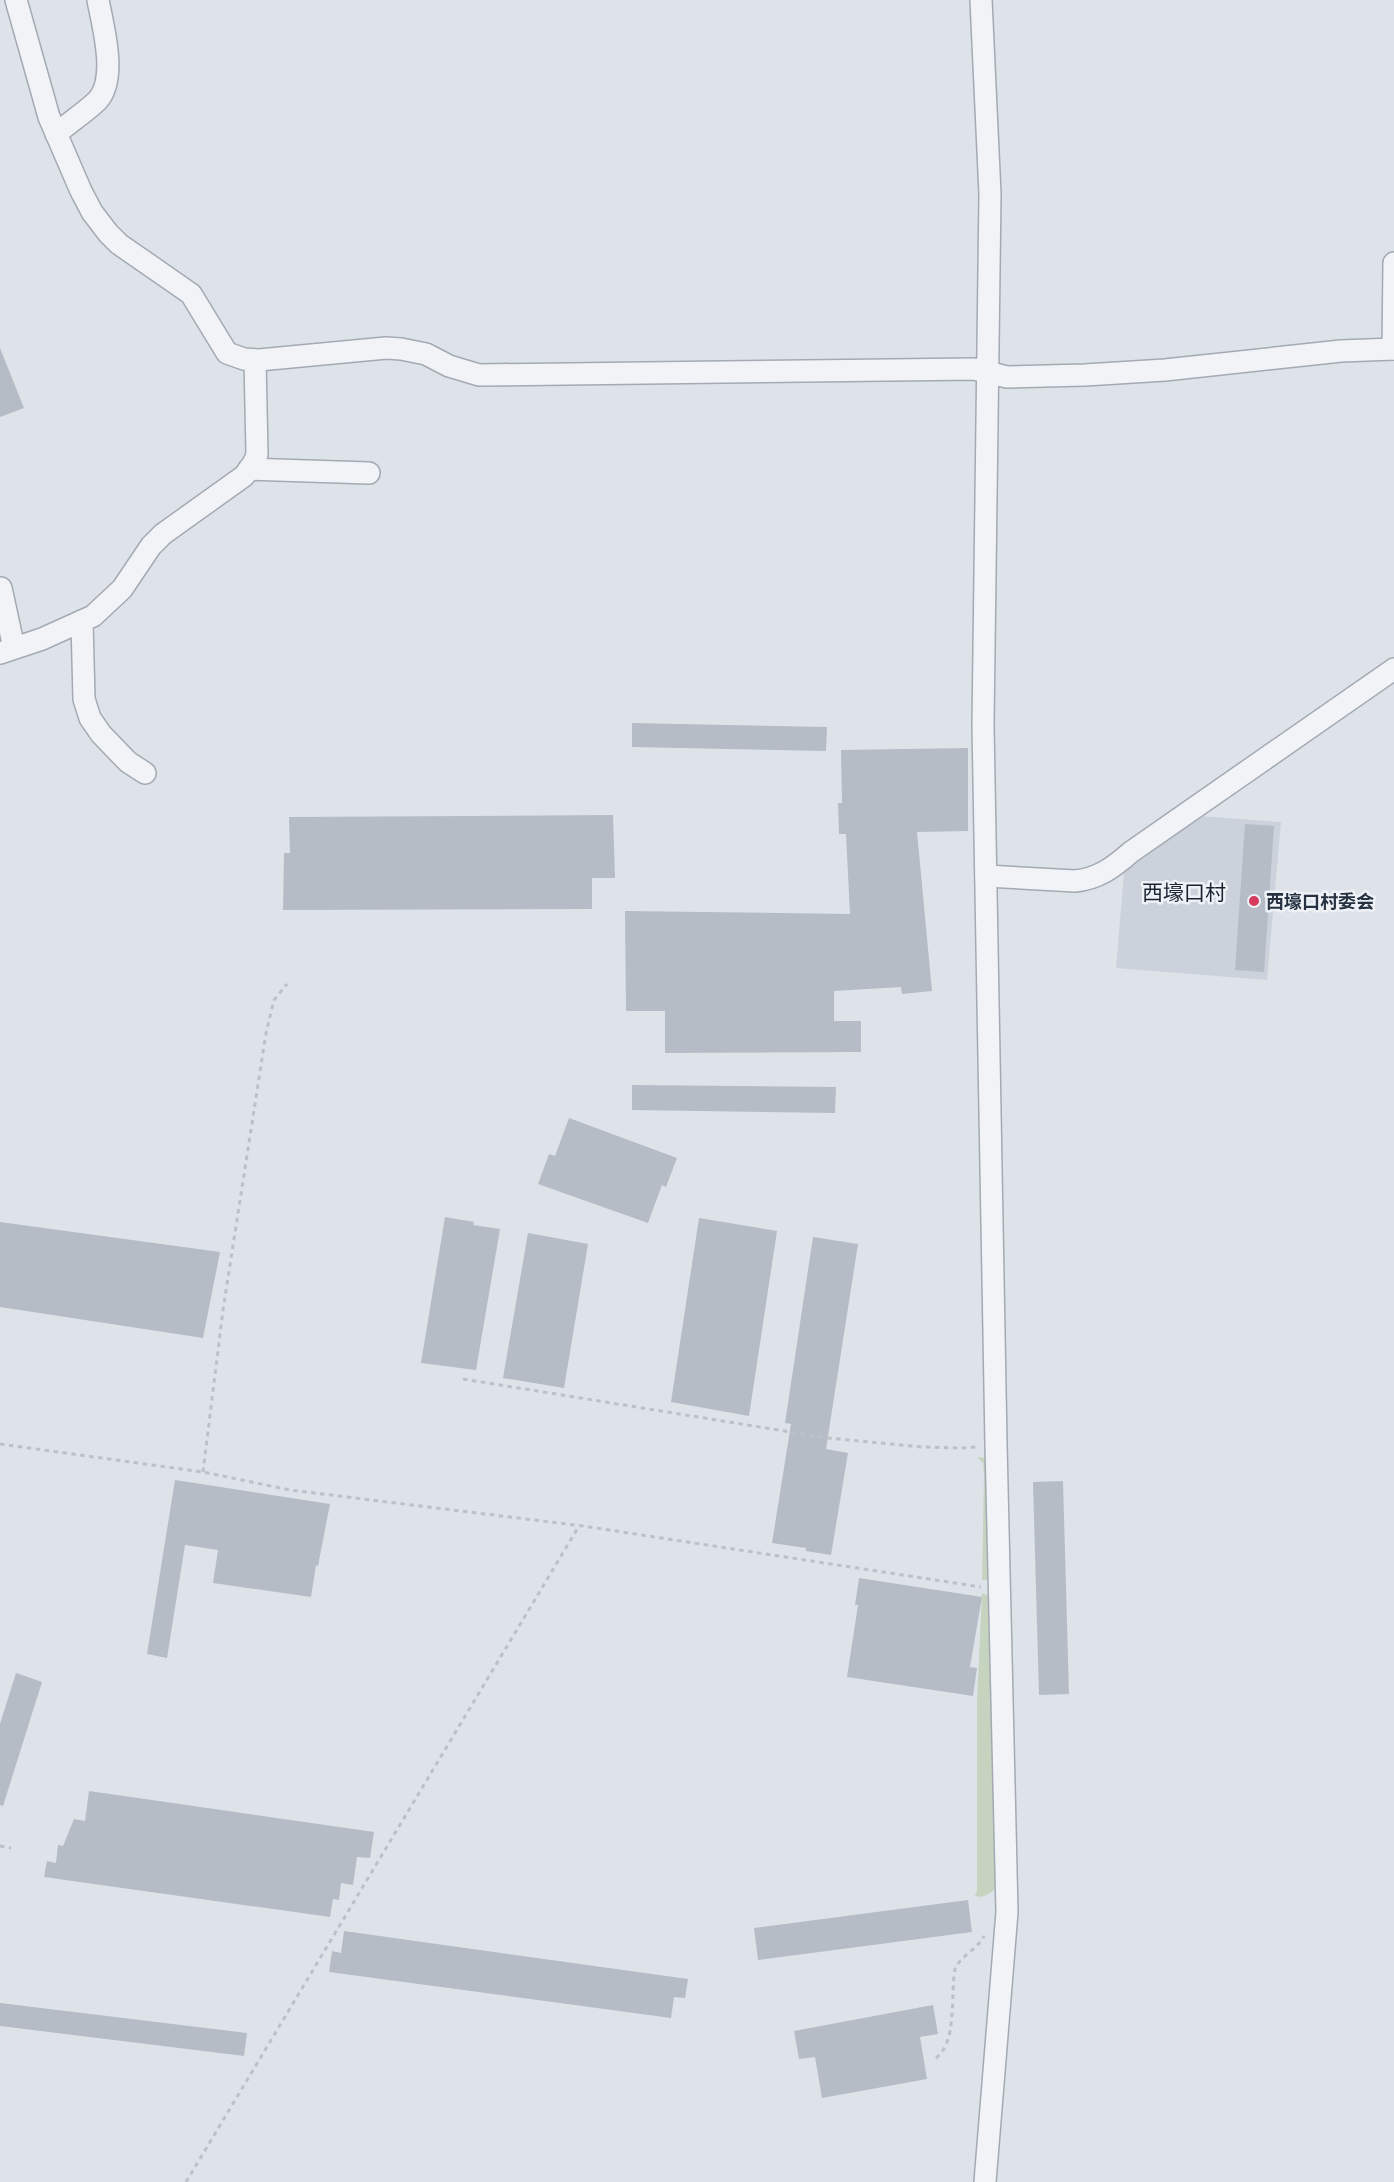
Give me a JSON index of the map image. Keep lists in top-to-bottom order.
{
  "districts": ["西壕口村"],
  "places": ["西壕口村委会"]
}
